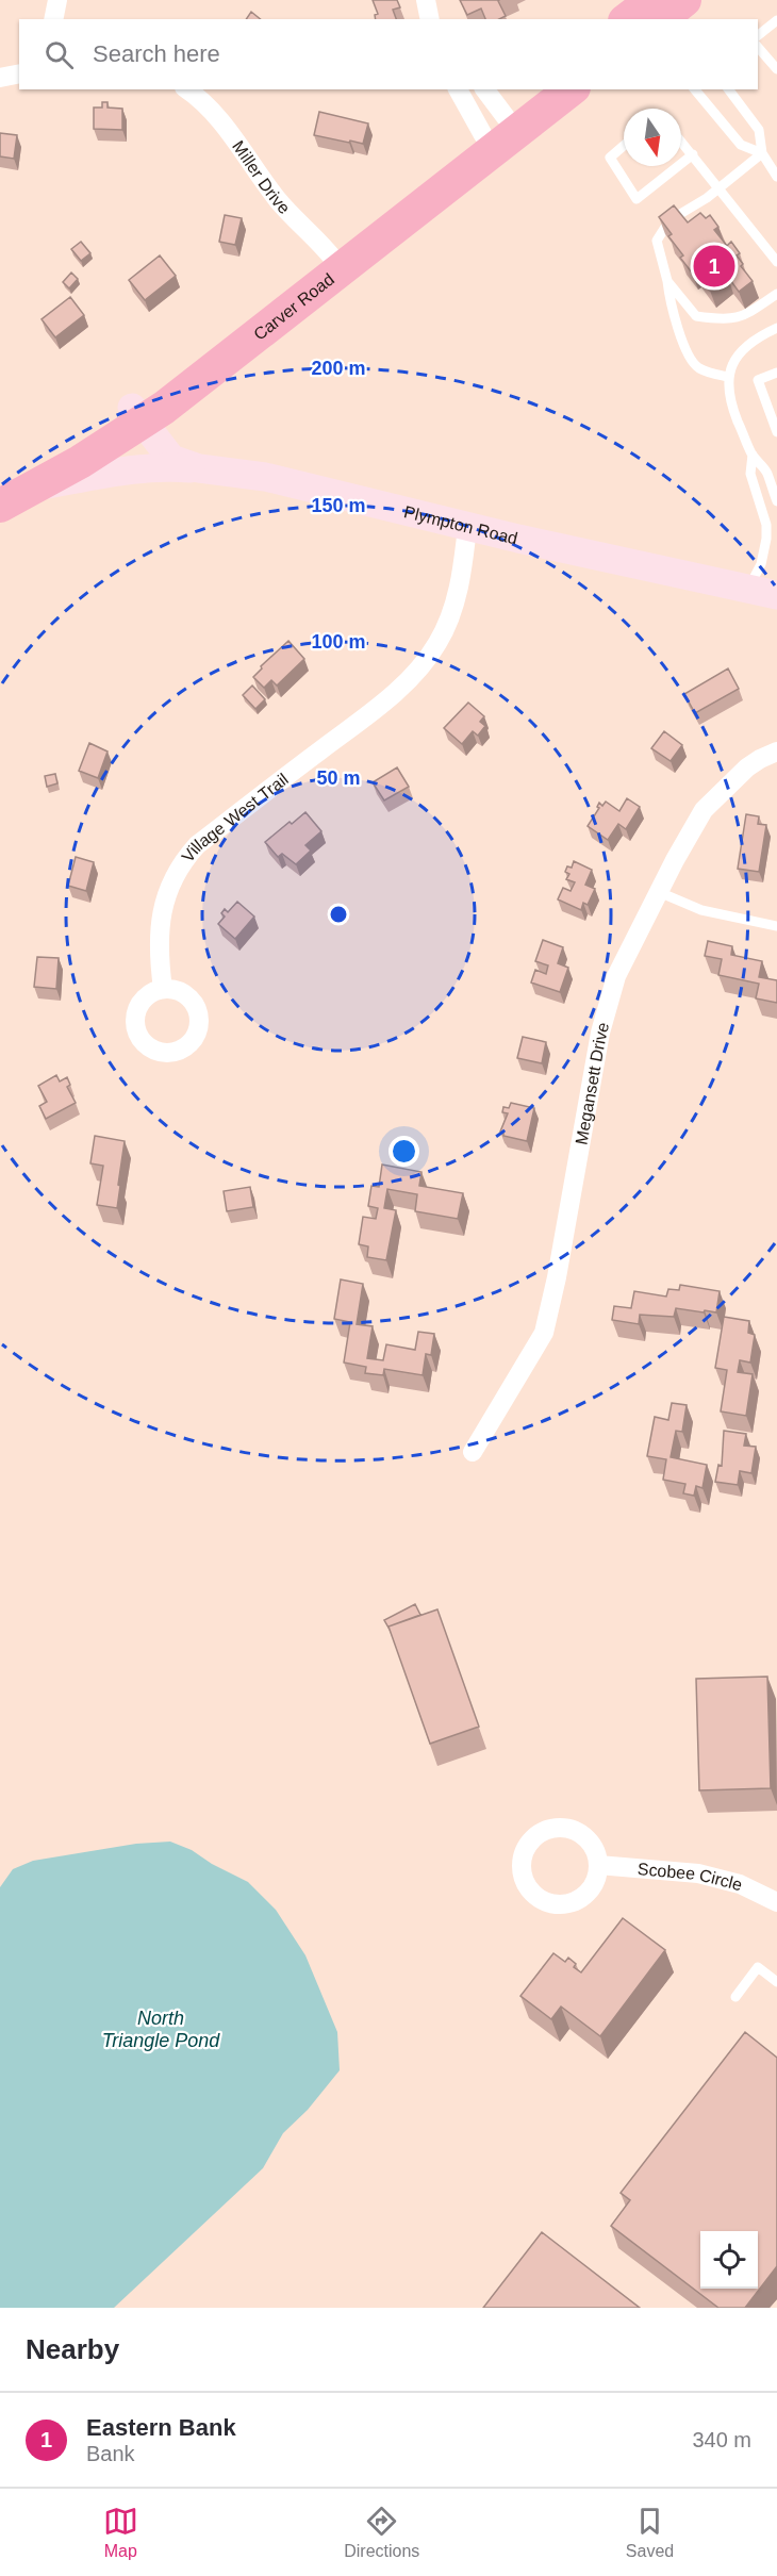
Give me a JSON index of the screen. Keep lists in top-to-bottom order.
{
  "streets": {
    "highway": ["Carver Road"],
    "main road": ["Plympton Road"],
    "street": [
      "Miller Drive",
      "Village West Trail",
      "Megansett Drive",
      "Scobee Circle"
    ]
  },
  "crossings": [
    ["Miller Drive", "Carver Road"],
    ["Carver Road", "Plympton Road"],
    ["Plympton Road", "Village West Trail"]
  ],
  "water": ["North Triangle Pond"],
  "north": "bottom",
  "page": {
    "search": "Search here",
    "pins": "1",
    "heading": "Nearby",
    "list": [
      {
        "mark": "1",
        "name": "Eastern Bank",
        "note": "Bank",
        "value": "340 m"
      }
    ],
    "nav": ["Map", "Directions", "Saved"]
  },
  "rings": [
    "200 m",
    "150 m",
    "100 m",
    "50 m"
  ]
}
